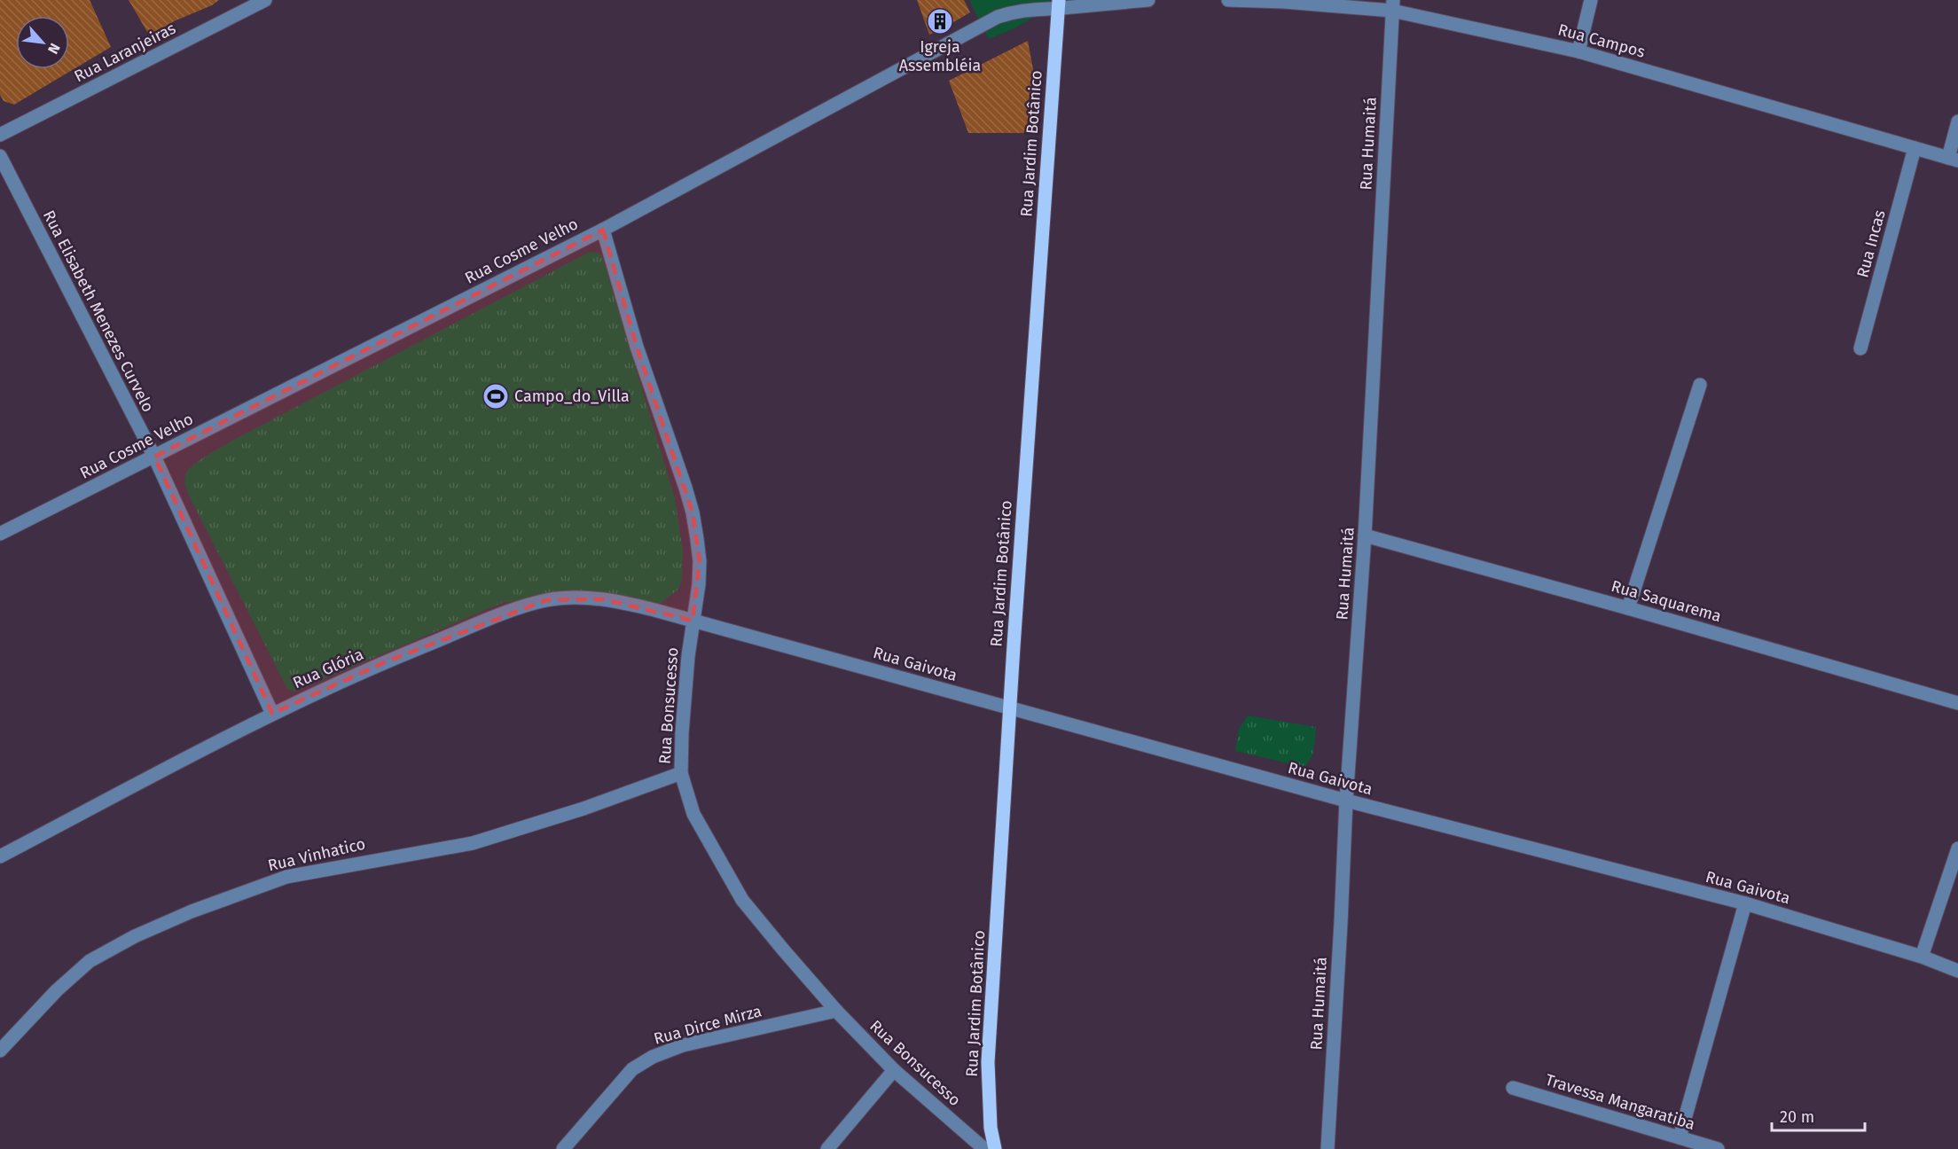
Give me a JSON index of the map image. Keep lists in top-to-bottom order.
{
  "streets": {
    "main road": ["Rua Jardim Botânico"],
    "street": [
      "Rua Campos",
      "Rua Laranjeiras",
      "Rua Humaitá",
      "Rua Incas",
      "Rua Cosme Velho",
      "Rua Elisabeth Menezes Curvelo",
      "Rua Saquarema",
      "Rua Gaivota",
      "Rua Glória",
      "Rua Bonsucesso",
      "Rua Vinhatico",
      "Rua Dirce Mirza",
      "Travessa Mangaratiba"
    ]
  },
  "crossings": [
    ["Rua Campos", "Rua Humaitá"],
    ["Rua Campos", "Rua Incas"],
    ["Rua Jardim Botânico", "Rua Cosme Velho"],
    ["Rua Jardim Botânico", "Rua Gaivota"],
    ["Rua Humaitá", "Rua Saquarema"],
    ["Rua Humaitá", "Rua Gaivota"],
    ["Rua Cosme Velho", "Rua Elisabeth Menezes Curvelo"],
    ["Rua Cosme Velho", "Rua Bonsucesso"],
    ["Rua Elisabeth Menezes Curvelo", "Rua Glória"],
    ["Rua Gaivota", "Rua Glória"],
    ["Rua Gaivota", "Rua Bonsucesso"],
    ["Rua Glória", "Rua Bonsucesso"],
    ["Rua Bonsucesso", "Rua Vinhatico"],
    ["Rua Bonsucesso", "Rua Dirce Mirza"]
  ],
  "places": {
    "building": ["Igreja Assembléia"],
    "sports": ["Campo_do_Villa"]
  },
  "scale_bar": "20 m",
  "north": "bottom right"
}
